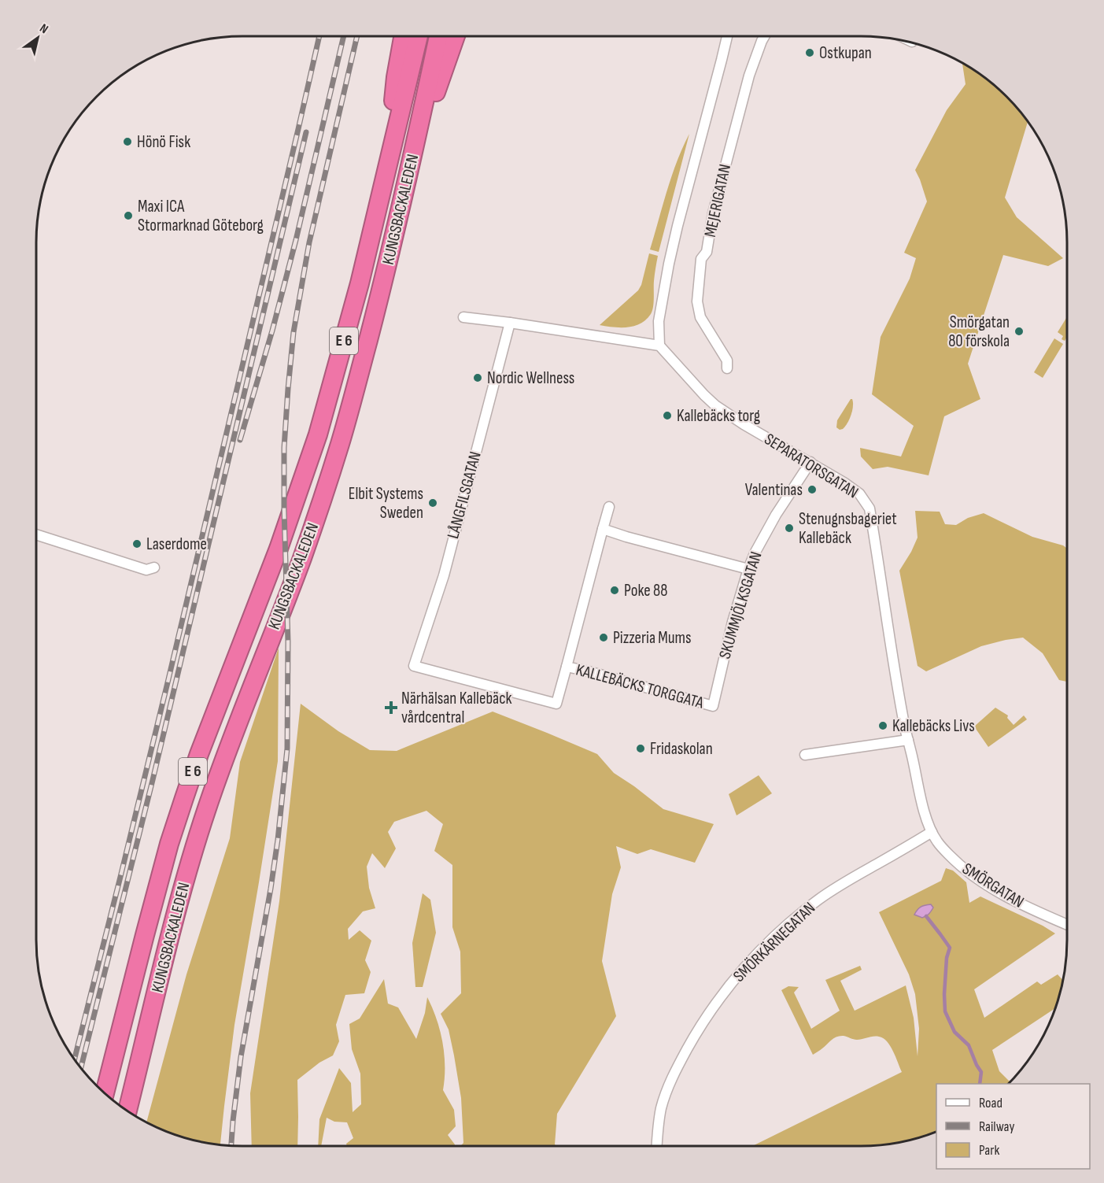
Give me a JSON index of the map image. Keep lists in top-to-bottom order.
{
  "streets": {
    "highway": ["KUNGSBACKALEDEN", "E 6"],
    "street": [
      "MEJERIGATAN",
      "SEPARATORSGATAN",
      "LÅNGFILSGATAN",
      "SKUMMJÖLKSGATAN",
      "KALLEBÄCKS TORGGATA",
      "SMÖRGATAN",
      "SMÖRKÄRNEGATAN"
    ]
  },
  "crossings": [
    ["MEJERIGATAN", "SEPARATORSGATAN"],
    ["SEPARATORSGATAN", "SKUMMJÖLKSGATAN"],
    ["SEPARATORSGATAN", "SMÖRGATAN"],
    ["LÅNGFILSGATAN", "KALLEBÄCKS TORGGATA"],
    ["SKUMMJÖLKSGATAN", "KALLEBÄCKS TORGGATA"],
    ["SMÖRGATAN", "SMÖRKÄRNEGATAN"]
  ],
  "places": {
    "other": [
      "Ostkupan",
      "Hönö Fisk",
      "Maxi ICA Stormarknad Göteborg",
      "Smörgatan 80 förskola",
      "Nordic Wellness",
      "Kallebäcks torg",
      "Valentinas",
      "Elbit Systems Sweden",
      "Stenugnsbageriet Kallebäck",
      "Laserdome",
      "Poke 88",
      "Pizzeria Mums",
      "Kallebäcks Livs",
      "Fridaskolan"
    ],
    "health": ["Närhälsan Kallebäck vårdcentral"]
  },
  "legend": ["Road", "Railway", "Park"],
  "north": "top right"
}
